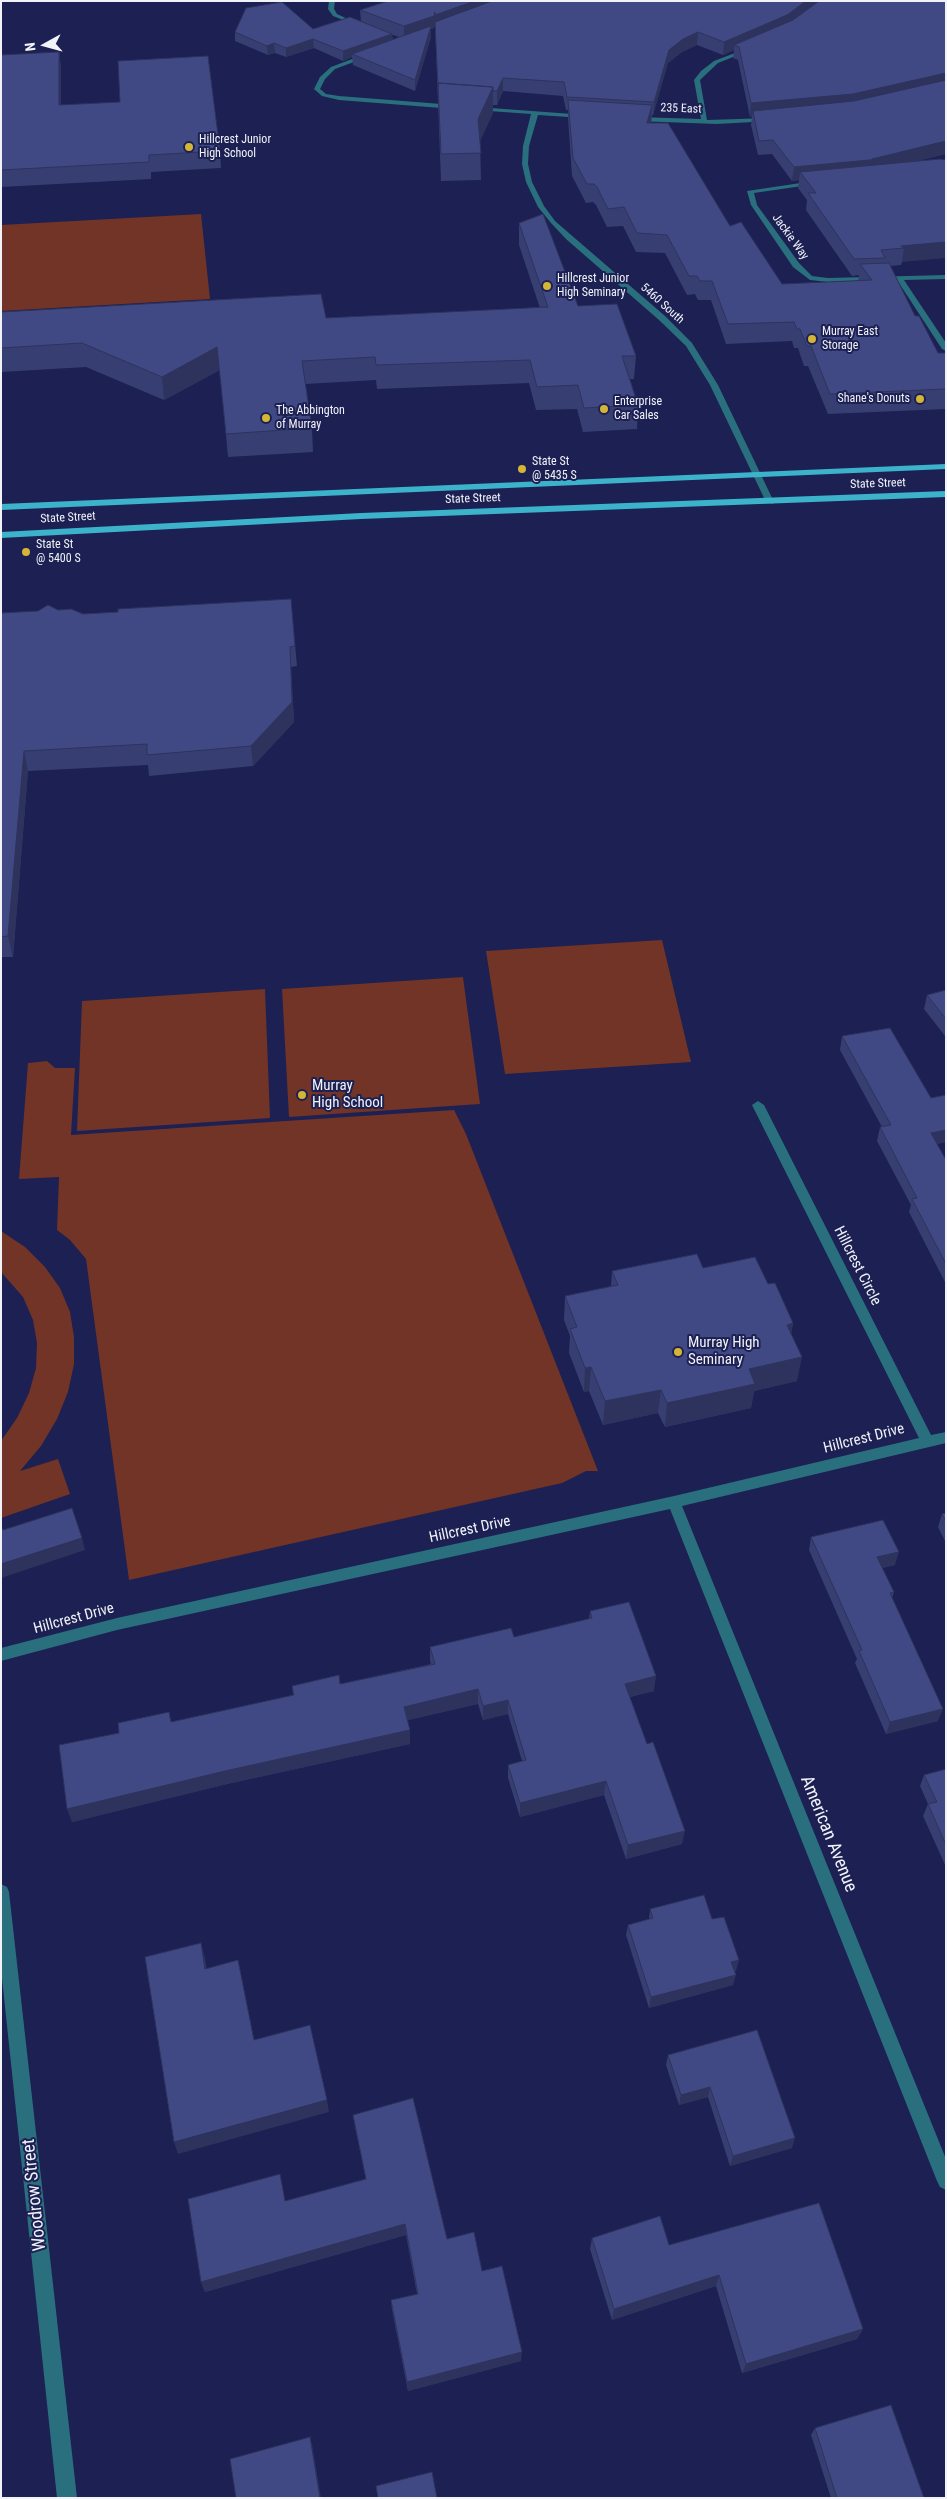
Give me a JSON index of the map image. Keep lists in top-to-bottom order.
{
  "streets": {
    "main road": ["State Street"],
    "street": [
      "235 East",
      "Jackie Way",
      "5460 South",
      "Hillcrest Circle",
      "Hillcrest Drive",
      "American Avenue",
      "Woodrow Street"
    ]
  },
  "crossings": [
    ["5460 South", "State Street"],
    ["Hillcrest Circle", "Hillcrest Drive"],
    ["Hillcrest Drive", "American Avenue"]
  ],
  "places": [
    "Hillcrest Junior High School",
    "Hillcrest Junior High Seminary",
    "Murray East Storage",
    "Shane's Donuts",
    "Enterprise Car Sales",
    "The Abbington of Murray",
    "State St @ 5435 S",
    "State St @ 5400 S",
    "Murray High School",
    "Murray High Seminary"
  ],
  "north": "left"
}
